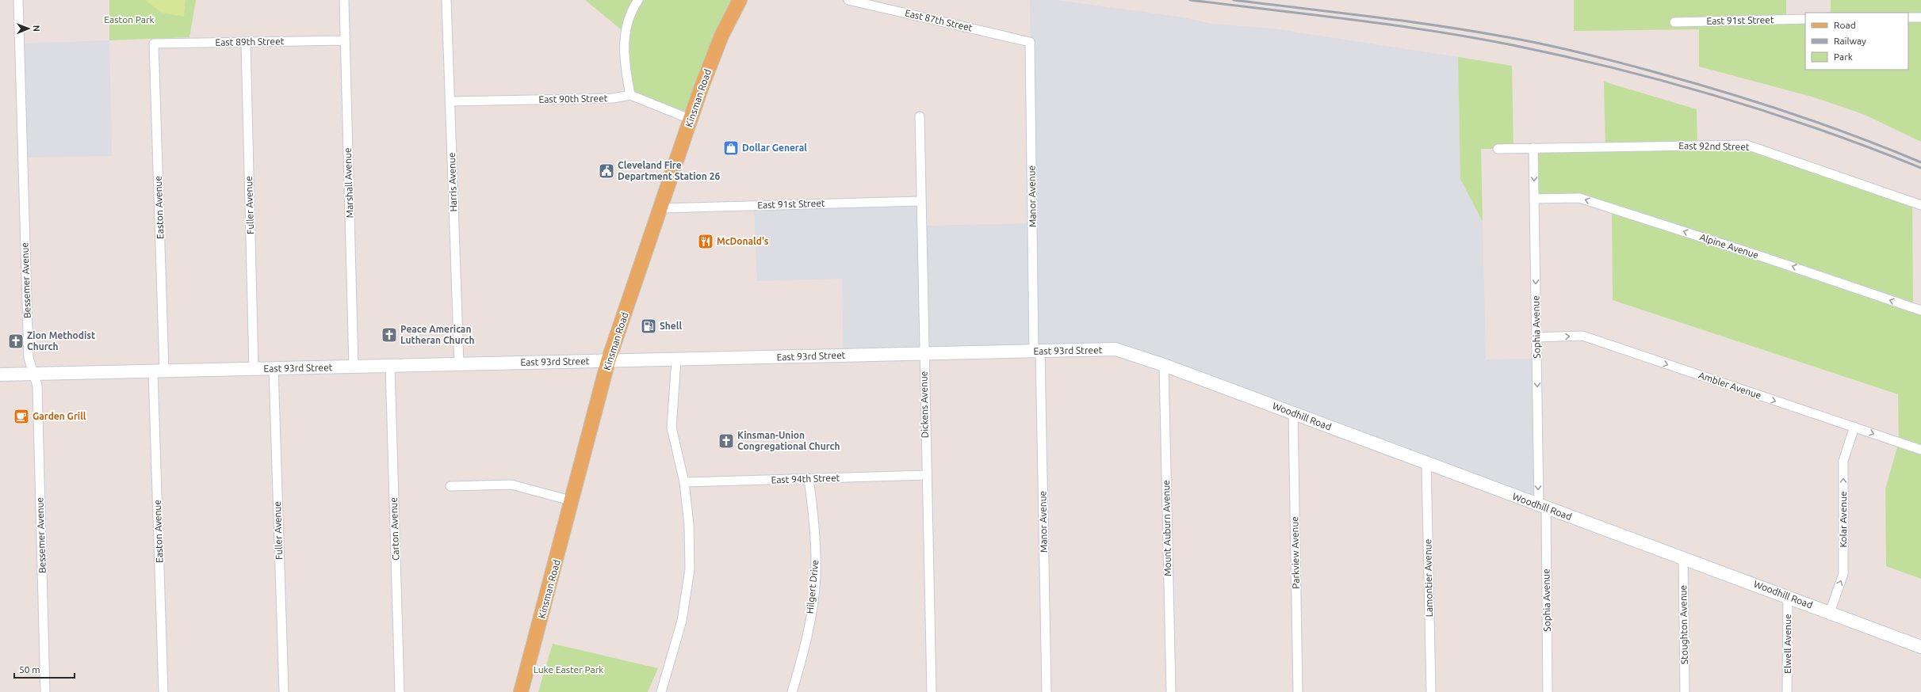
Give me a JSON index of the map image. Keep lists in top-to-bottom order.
{
  "streets": {
    "main road": ["Kinsman Road", "East 93rd Street", "Woodhill Road"],
    "street": [
      "East 87th Street",
      "East 91st Street",
      "East 89th Street",
      "East 90th Street",
      "East 92nd Street",
      "Harris Avenue",
      "Marshall Avenue",
      "Manor Avenue",
      "Fuller Avenue",
      "Easton Avenue",
      "Alpine Avenue",
      "Bessemer Avenue",
      "Sophia Avenue",
      "Ambler Avenue",
      "Dickens Avenue",
      "East 94th Street",
      "Kolar Avenue",
      "Mount Auburn Avenue",
      "Carton Avenue",
      "Parkview Avenue",
      "Lamontier Avenue",
      "Hilgert Drive",
      "Stoughton Avenue",
      "Elwell Avenue"
    ]
  },
  "crossings": [
    ["East 87th Street", "Manor Avenue"],
    ["East 91st Street", "Kinsman Road"],
    ["East 91st Street", "Dickens Avenue"],
    ["East 89th Street", "Marshall Avenue"],
    ["East 89th Street", "Fuller Avenue"],
    ["East 89th Street", "Easton Avenue"],
    ["Kinsman Road", "East 93rd Street"],
    ["East 90th Street", "Harris Avenue"],
    ["East 92nd Street", "Sophia Avenue"],
    ["Harris Avenue", "East 93rd Street"],
    ["Marshall Avenue", "East 93rd Street"],
    ["Manor Avenue", "East 93rd Street"],
    ["Fuller Avenue", "East 93rd Street"],
    ["Easton Avenue", "East 93rd Street"],
    ["Alpine Avenue", "Sophia Avenue"],
    ["Bessemer Avenue", "East 93rd Street"],
    ["Sophia Avenue", "Ambler Avenue"],
    ["Sophia Avenue", "Woodhill Road"],
    ["East 93rd Street", "Dickens Avenue"],
    ["East 93rd Street", "Woodhill Road"],
    ["East 93rd Street", "Mount Auburn Avenue"],
    ["East 93rd Street", "Carton Avenue"],
    ["Ambler Avenue", "Kolar Avenue"],
    ["Dickens Avenue", "East 94th Street"],
    ["Woodhill Road", "Kolar Avenue"],
    ["Woodhill Road", "Mount Auburn Avenue"],
    ["Woodhill Road", "Parkview Avenue"],
    ["Woodhill Road", "Lamontier Avenue"],
    ["Woodhill Road", "Stoughton Avenue"],
    ["Woodhill Road", "Elwell Avenue"],
    ["East 94th Street", "Hilgert Drive"]
  ],
  "one_way": [
    "Alpine Avenue",
    "Sophia Avenue",
    "Ambler Avenue",
    "Kolar Avenue"
  ],
  "parks": ["Easton Park", "Luke Easter Park"],
  "places": {
    "shop": ["Dollar General"],
    "public building": ["Cleveland Fire Department Station 26"],
    "restaurant": ["McDonald's"],
    "fuel station": ["Shell"],
    "church": ["Peace American Lutheran Church", "Zion Methodist Church", "Kinsman-Union Congregational Church"],
    "cafe": ["Garden Grill"]
  },
  "legend": ["Road", "Railway", "Park"],
  "scale_bar": "50 m",
  "north": "right"
}
